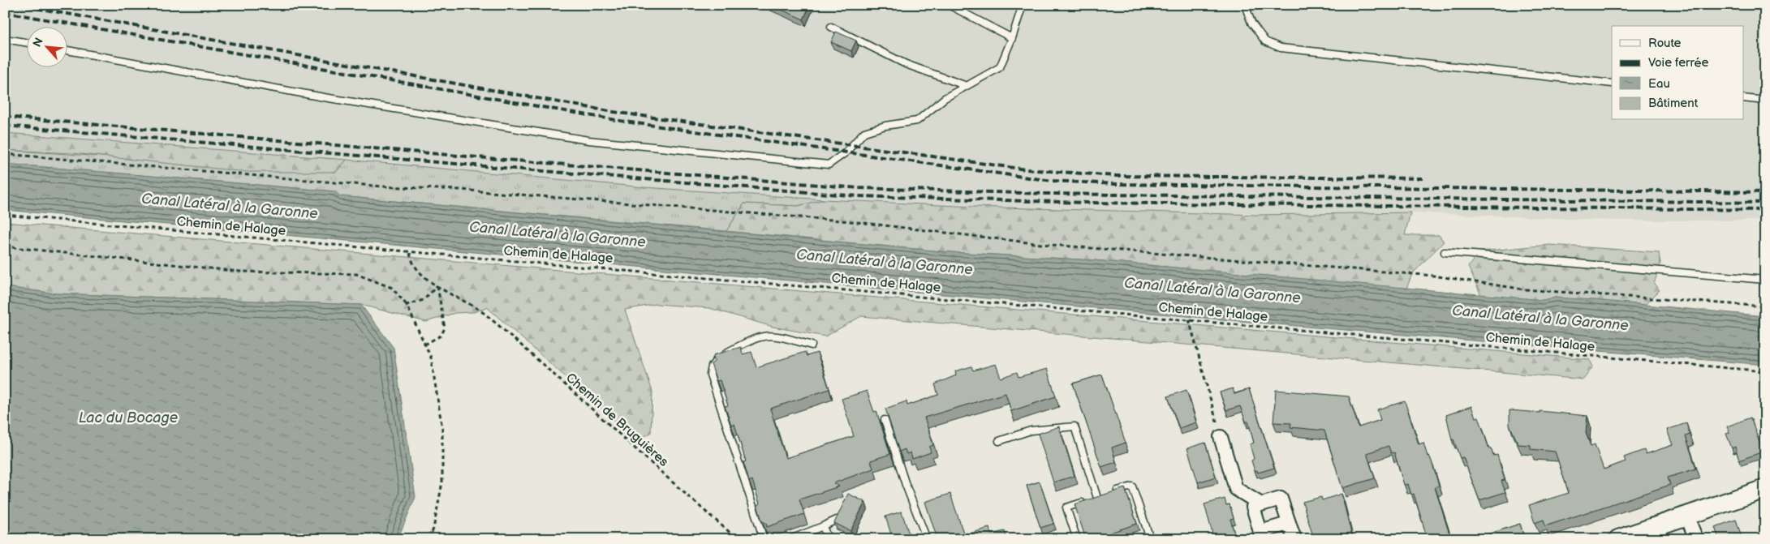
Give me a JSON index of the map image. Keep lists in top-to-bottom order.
{
  "streets": {
    "path": ["Chemin de Halage", "Chemin de Bruguières"]
  },
  "crossings": [
    ["Chemin de Halage", "Chemin de Bruguières"]
  ],
  "water": ["Canal Latéral à la Garonne", "Lac du Bocage"],
  "legend": [
    "Route",
    "Voie ferrée",
    "Eau",
    "Bâtiment"
  ],
  "north": "top left"
}
